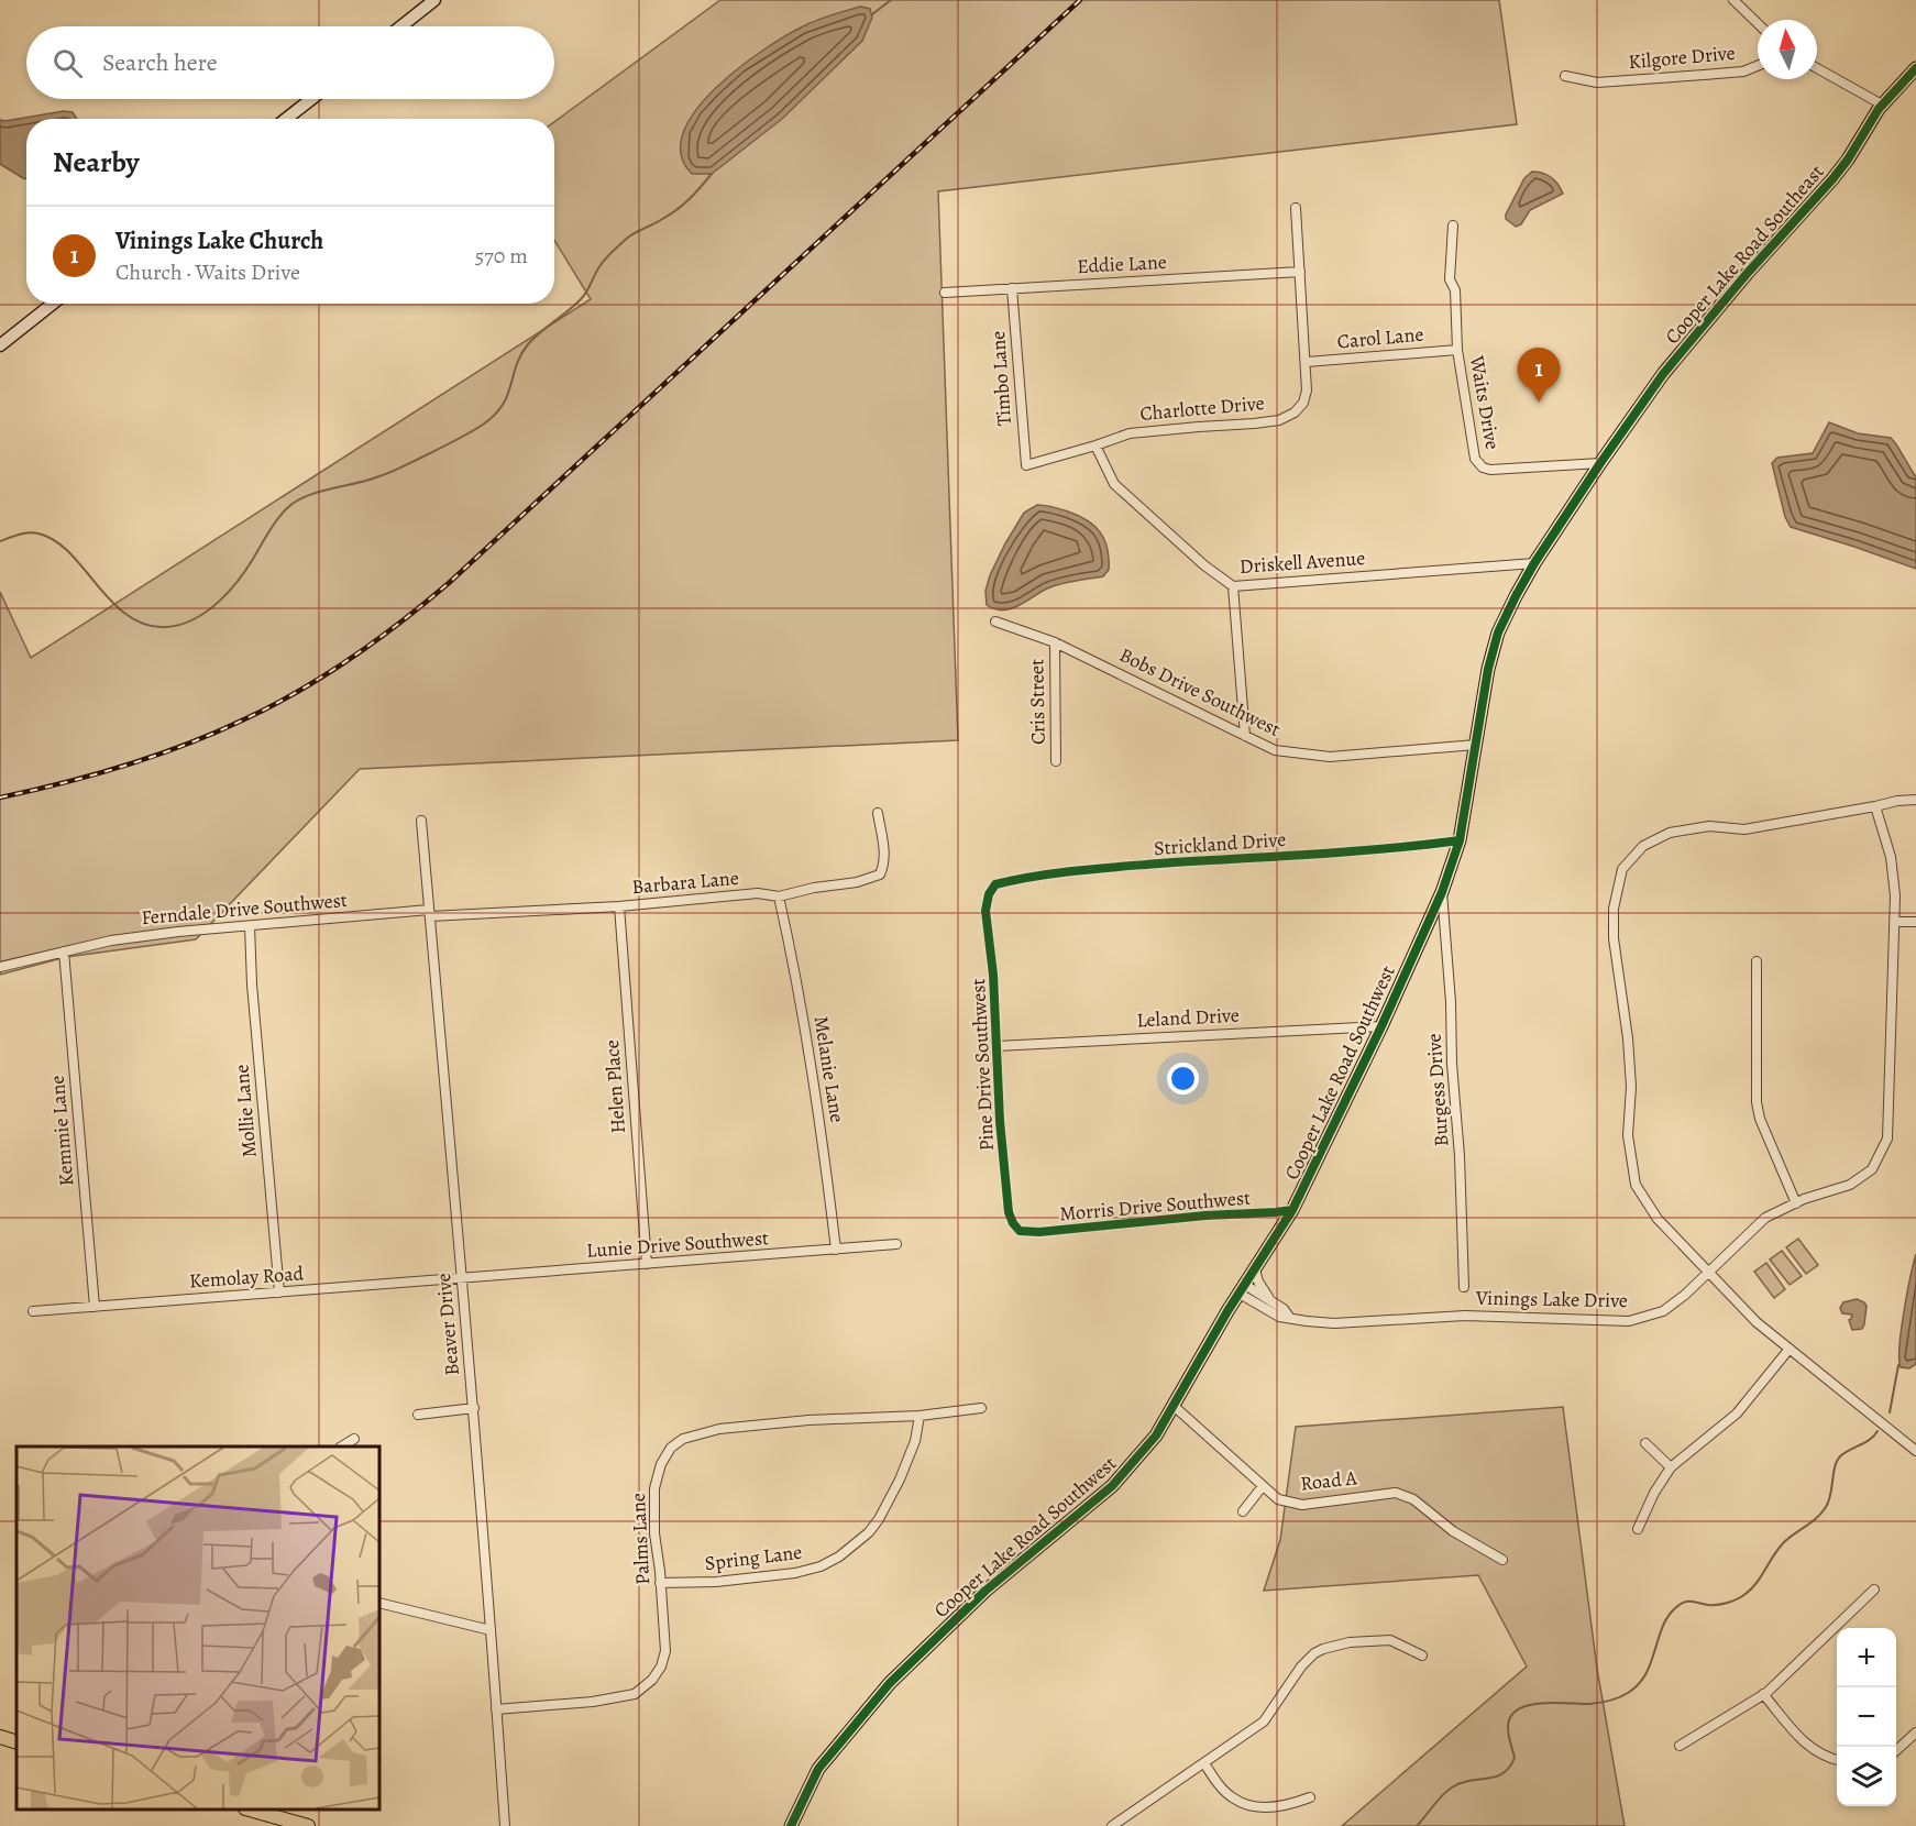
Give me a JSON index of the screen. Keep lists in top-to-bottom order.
{
  "streets": {
    "street": [
      "Kilgore Drive",
      "Cooper Lake Road Southeast",
      "Eddie Lane",
      "Carol Lane",
      "Timbo Lane",
      "Waits Drive",
      "Charlotte Drive",
      "Driskell Avenue",
      "Bobs Drive Southwest",
      "Cris Street",
      "Strickland Drive",
      "Barbara Lane",
      "Ferndale Drive Southwest",
      "Leland Drive",
      "Pine Drive Southwest",
      "Melanie Lane",
      "Cooper Lake Road Southwest",
      "Helen Place",
      "Burgess Drive",
      "Mollie Lane",
      "Kemmie Lane",
      "Morris Drive Southwest",
      "Lunie Drive Southwest",
      "Kemolay Road",
      "Vinings Lake Drive",
      "Beaver Drive",
      "Road A",
      "Palms Lane",
      "Spring Lane"
    ]
  },
  "crossings": [
    ["Cooper Lake Road Southeast", "Waits Drive"],
    ["Cooper Lake Road Southeast", "Cooper Lake Road Southwest"],
    ["Eddie Lane", "Timbo Lane"],
    ["Eddie Lane", "Charlotte Drive"],
    ["Carol Lane", "Waits Drive"],
    ["Carol Lane", "Charlotte Drive"],
    ["Timbo Lane", "Charlotte Drive"],
    ["Waits Drive", "Cooper Lake Road Southwest"],
    ["Charlotte Drive", "Driskell Avenue"],
    ["Driskell Avenue", "Cooper Lake Road Southwest"],
    ["Bobs Drive Southwest", "Cris Street"],
    ["Bobs Drive Southwest", "Cooper Lake Road Southwest"],
    ["Strickland Drive", "Pine Drive Southwest"],
    ["Strickland Drive", "Cooper Lake Road Southwest"],
    ["Barbara Lane", "Ferndale Drive Southwest"],
    ["Barbara Lane", "Melanie Lane"],
    ["Barbara Lane", "Helen Place"],
    ["Barbara Lane", "Beaver Drive"],
    ["Ferndale Drive Southwest", "Mollie Lane"],
    ["Ferndale Drive Southwest", "Kemmie Lane"],
    ["Ferndale Drive Southwest", "Beaver Drive"],
    ["Leland Drive", "Pine Drive Southwest"],
    ["Leland Drive", "Cooper Lake Road Southwest"],
    ["Pine Drive Southwest", "Morris Drive Southwest"],
    ["Melanie Lane", "Lunie Drive Southwest"],
    ["Cooper Lake Road Southwest", "Burgess Drive"],
    ["Cooper Lake Road Southwest", "Morris Drive Southwest"],
    ["Cooper Lake Road Southwest", "Vinings Lake Drive"],
    ["Cooper Lake Road Southwest", "Road A"],
    ["Helen Place", "Lunie Drive Southwest"],
    ["Mollie Lane", "Kemolay Road"],
    ["Kemmie Lane", "Kemolay Road"],
    ["Lunie Drive Southwest", "Kemolay Road"],
    ["Lunie Drive Southwest", "Beaver Drive"],
    ["Kemolay Road", "Beaver Drive"],
    ["Beaver Drive", "Palms Lane"],
    ["Palms Lane", "Spring Lane"]
  ],
  "north": "top",
  "page": {
    "search": "Search here",
    "heading": "Nearby",
    "list": [
      {
        "mark": "1",
        "name": "Vinings Lake Church",
        "note": "Church · Waits Drive",
        "value": "570 m"
      }
    ],
    "pins": "1",
    "map_buttons": ["+", "−"]
  }
}
